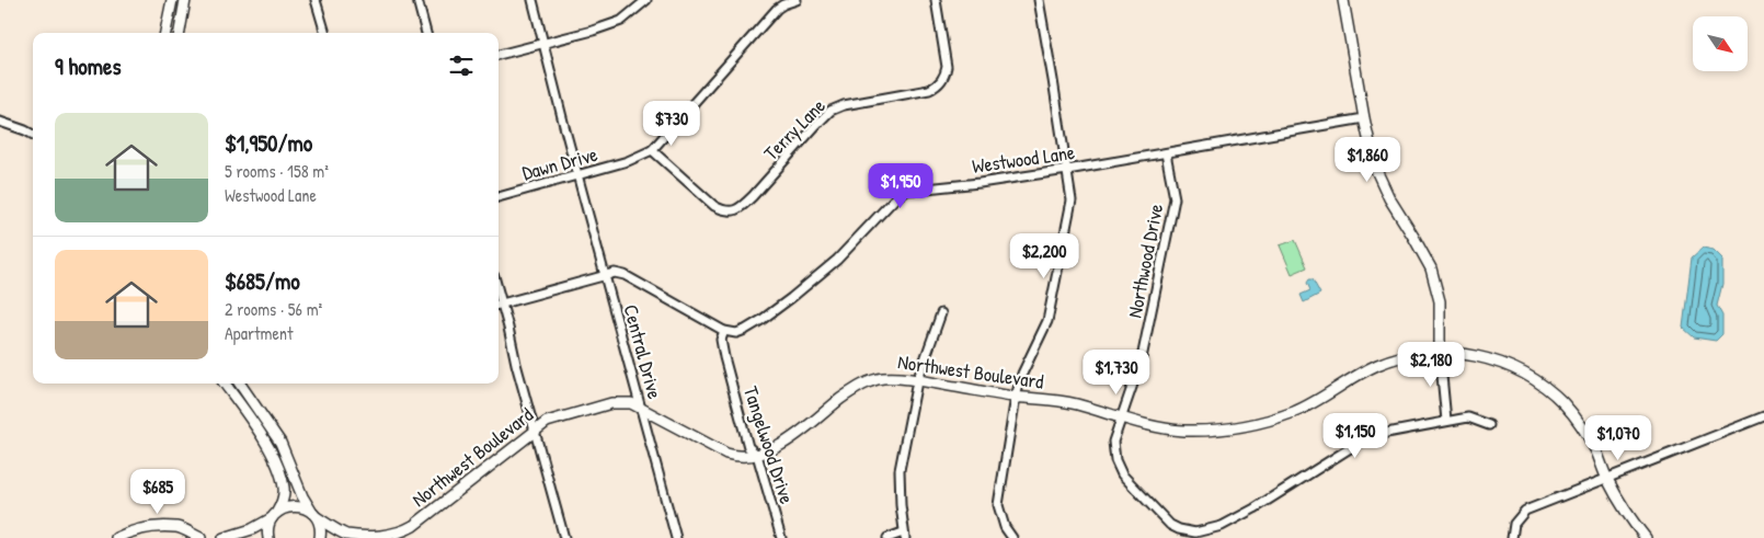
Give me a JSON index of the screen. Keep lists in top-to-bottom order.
{
  "streets": {
    "street": [
      "Terry Lane",
      "Westwood Lane",
      "Dawn Drive",
      "Northwood Drive",
      "Central Drive",
      "Northwest Boulevard",
      "Tangelwood Drive"
    ]
  },
  "crossings": [
    ["Terry Lane", "Dawn Drive"],
    ["Westwood Lane", "Northwood Drive"],
    ["Westwood Lane", "Tangelwood Drive"],
    ["Dawn Drive", "Central Drive"],
    ["Northwood Drive", "Northwest Boulevard"],
    ["Central Drive", "Northwest Boulevard"],
    ["Northwest Boulevard", "Tangelwood Drive"]
  ],
  "north": "bottom right",
  "page": {
    "heading": "9 homes",
    "list": [
      {
        "name": "$1,950/mo",
        "note": "5 rooms · 158 m² · Westwood Lane"
      },
      {
        "name": "$685/mo",
        "note": "2 rooms · 56 m² · Apartment"
      }
    ],
    "price": [
      "$730",
      "$1,860",
      "$1,950",
      "$2,200",
      "$2,180",
      "$1,730",
      "$1,150",
      "$1,070",
      "$685"
    ]
  }
}
